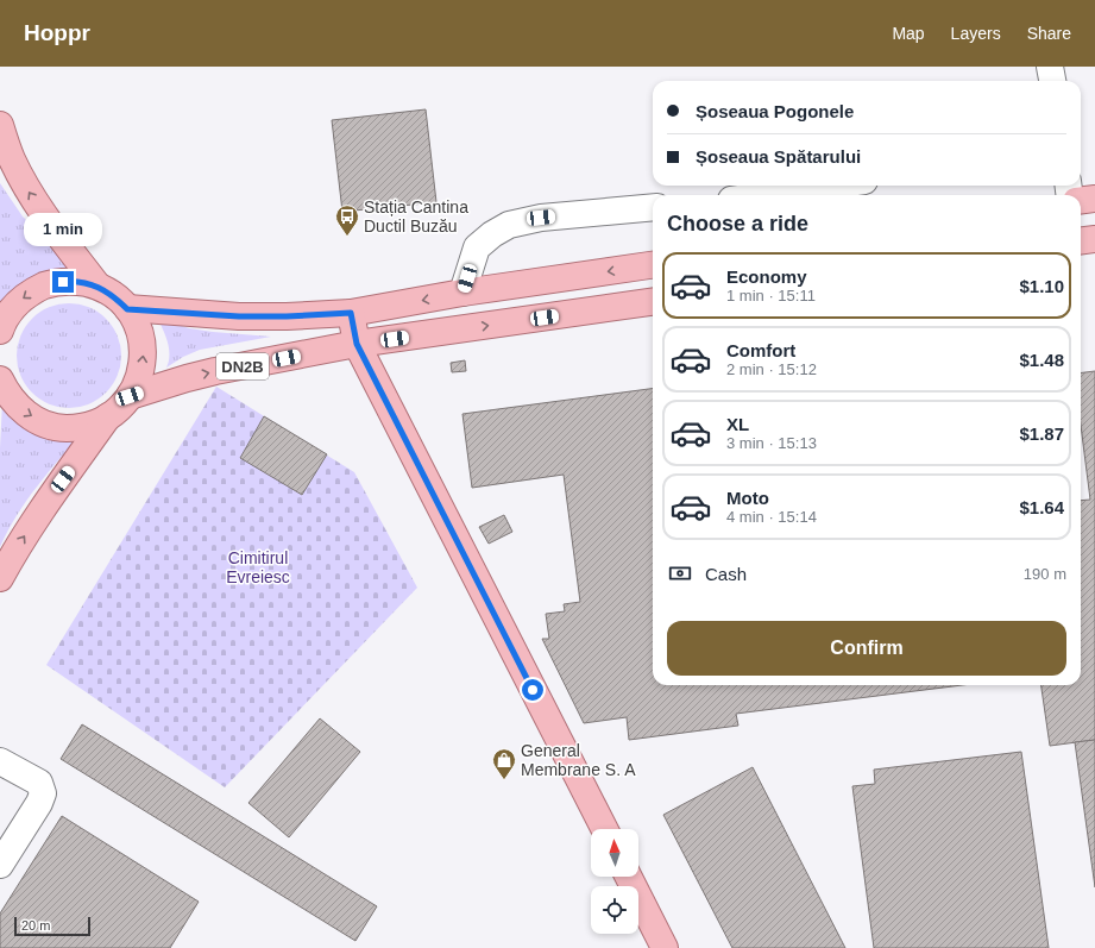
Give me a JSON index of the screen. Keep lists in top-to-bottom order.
{
  "streets": {
    "main road": ["DN2B"]
  },
  "parks": ["Cimitirul Evreiesc"],
  "places": {
    "bus stop": ["Stația Cantina Ductil Buzău"],
    "shop": ["General Membrane S. A"]
  },
  "scale_bar": "20 m",
  "north": "top",
  "page": {
    "header": "Hoppr",
    "nav": ["Map", "Layers", "Share"],
    "banner": ["Șoseaua Pogonele", "Șoseaua Spătarului"],
    "heading": "Choose a ride",
    "bubble": "1 min",
    "list": [
      {
        "name": "Economy",
        "note": "1 min · 15:11",
        "value": "$1.10"
      },
      {
        "name": "Comfort",
        "note": "2 min · 15:12",
        "value": "$1.48"
      },
      {
        "name": "XL",
        "note": "3 min · 15:13",
        "value": "$1.87"
      },
      {
        "name": "Moto",
        "note": "4 min · 15:14",
        "value": "$1.64"
      }
    ],
    "pay": ["Cash", "190 m"],
    "buttons": "Confirm",
    "scale": "20 m"
  }
}
